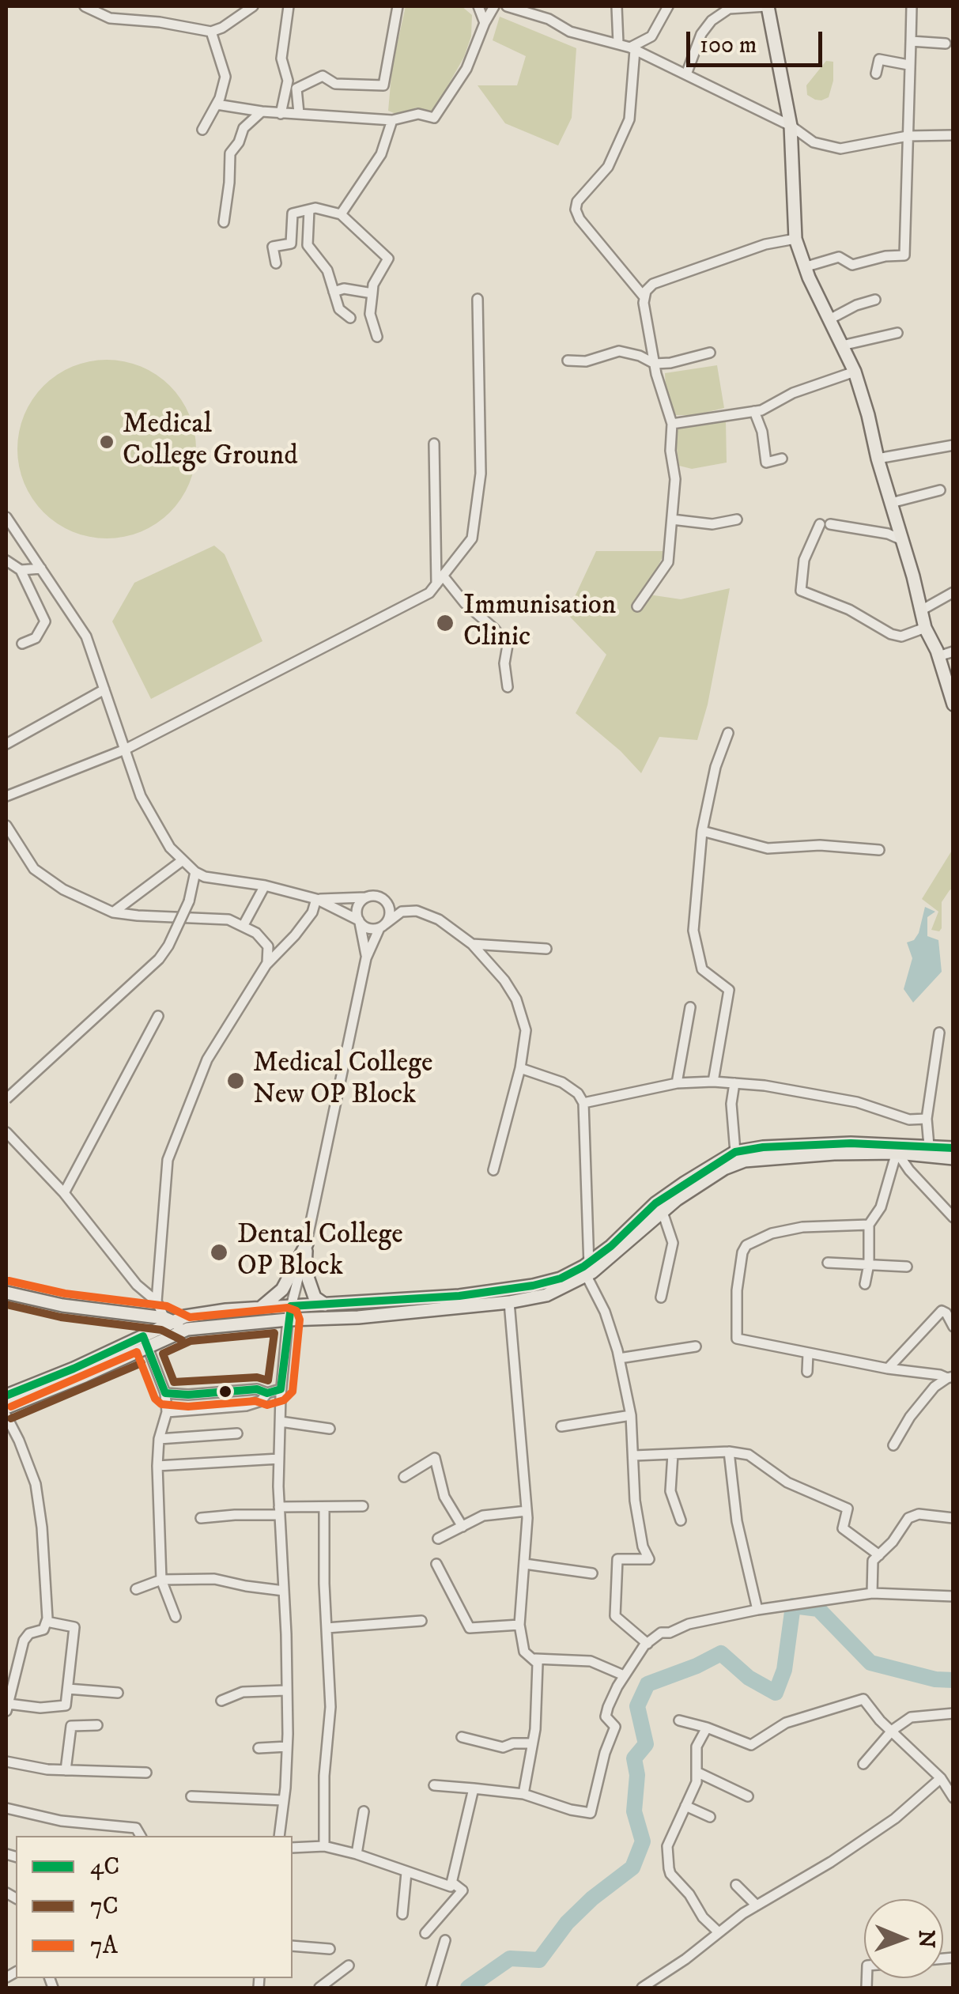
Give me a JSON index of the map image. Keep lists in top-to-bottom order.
{
  "places": [
    "Medical College Ground",
    "Immunisation Clinic",
    "Medical College New OP Block",
    "Dental College OP Block"
  ],
  "lines": ["transit line 4C", "transit line 7A", "transit line 7C"],
  "legend": ["4C", "7C", "7A"],
  "scale_bar": "100 m",
  "north": "right"
}
